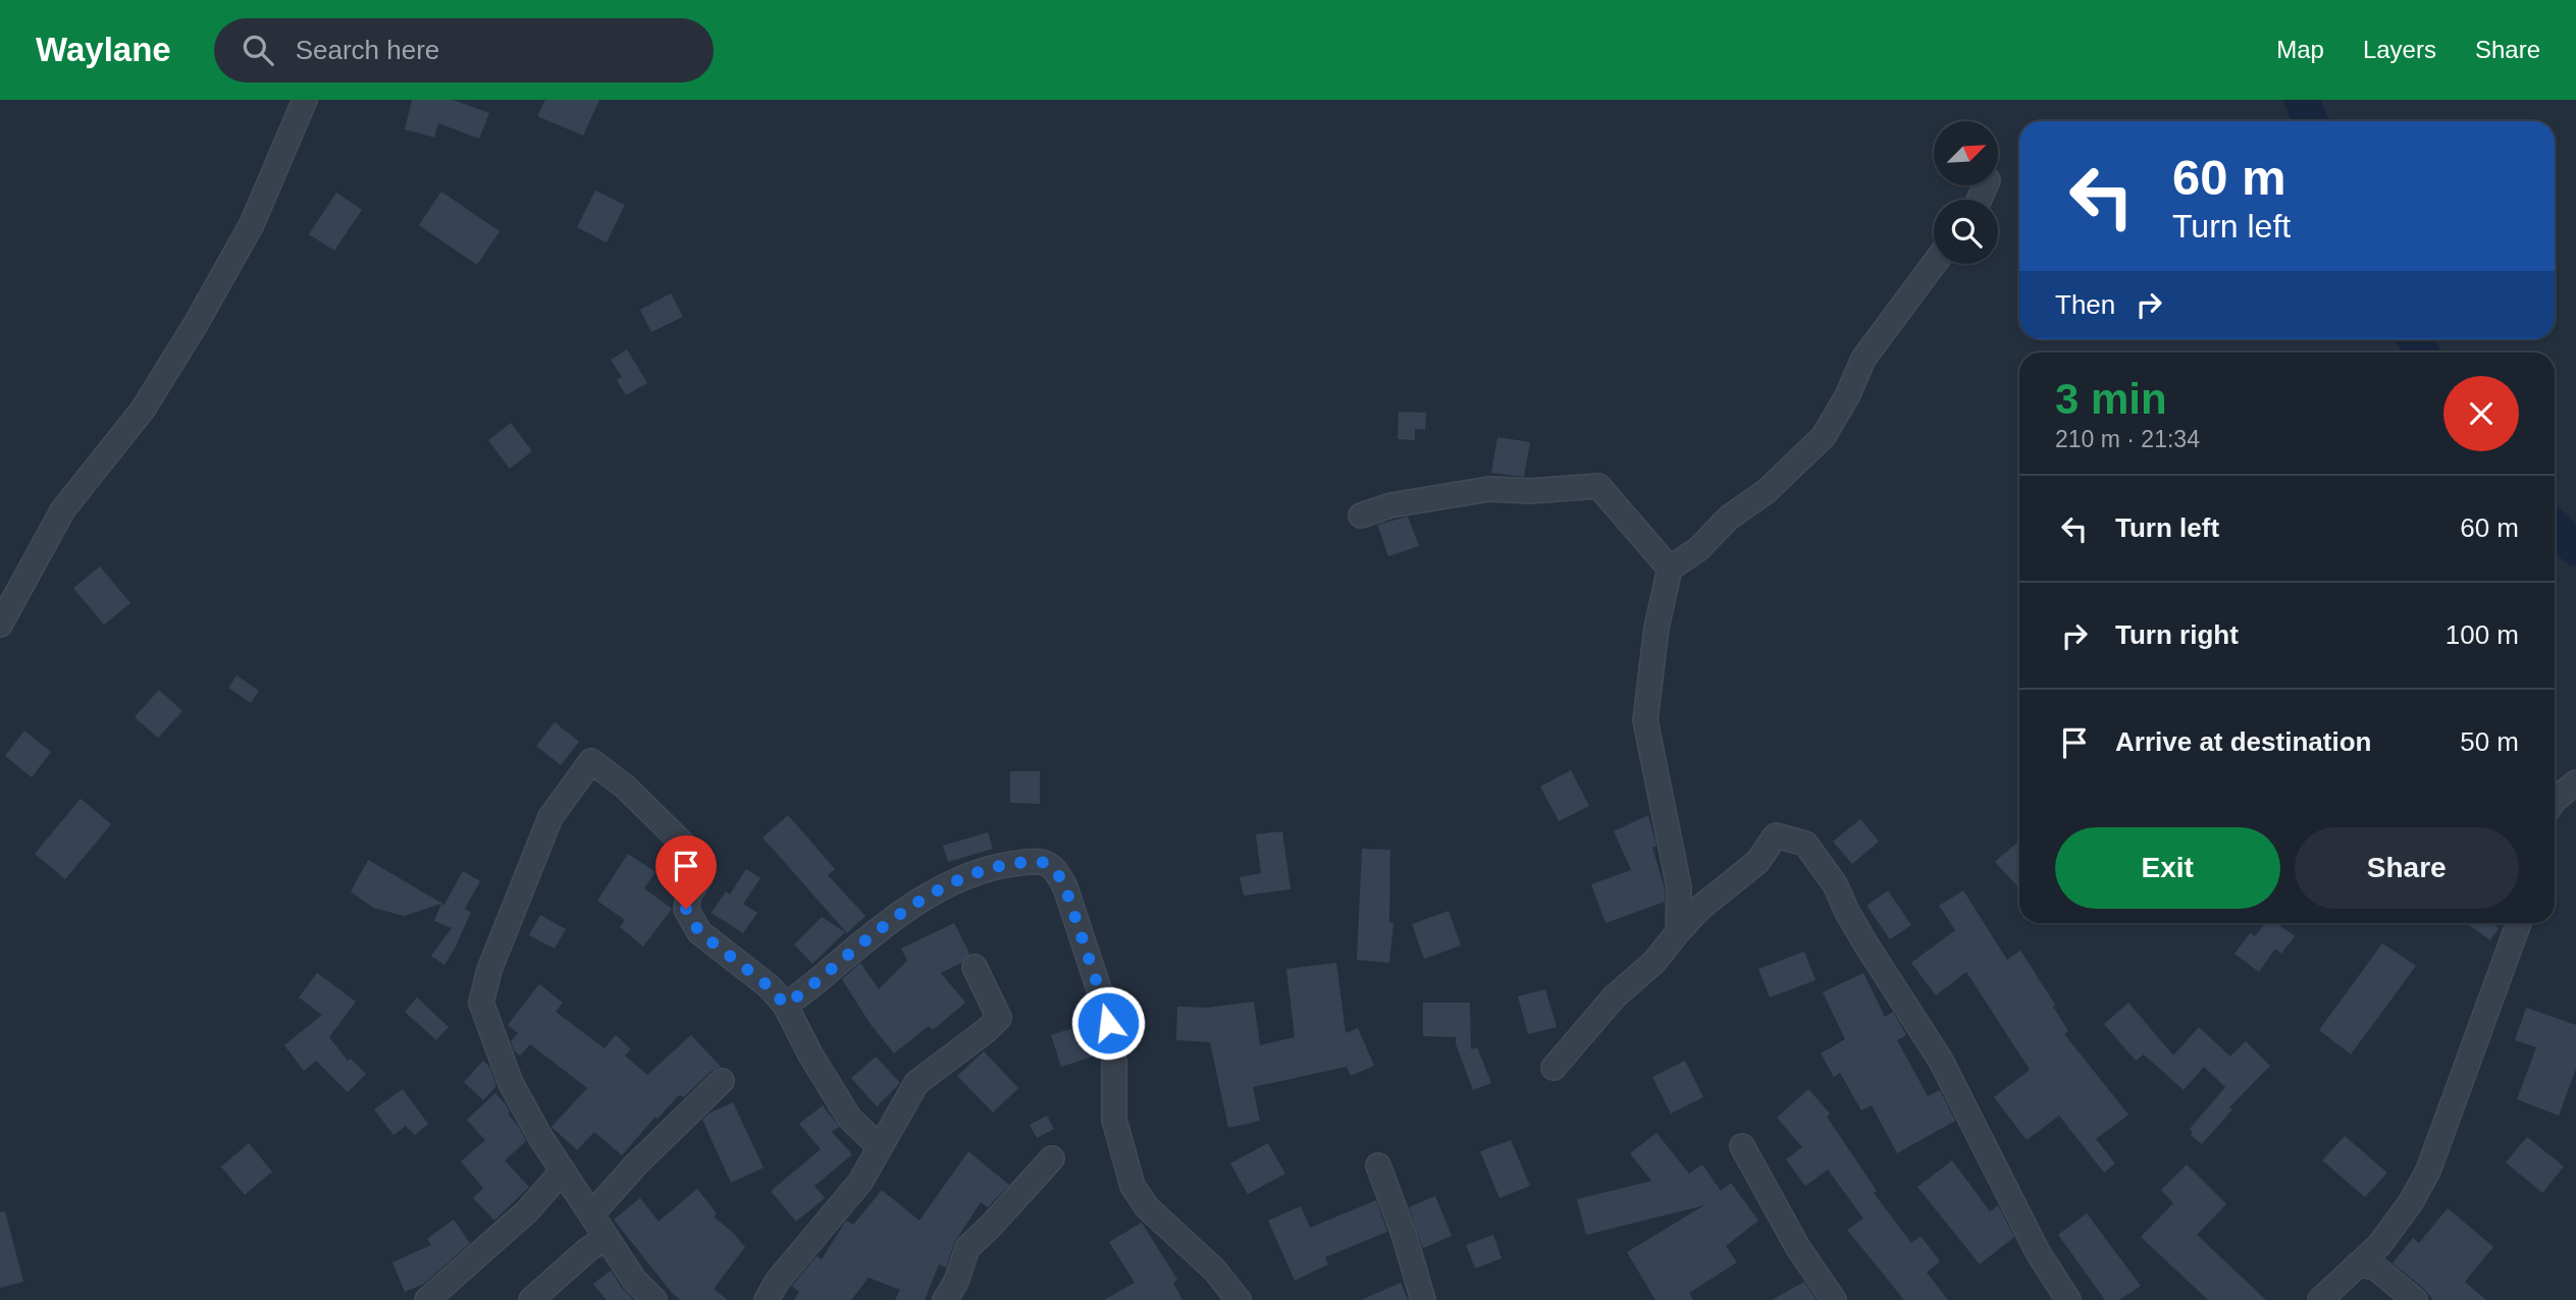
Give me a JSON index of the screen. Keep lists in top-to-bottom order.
{
  "north": "top right",
  "page": {
    "header": "Waylane",
    "search": "Search here",
    "nav": ["Map", "Layers", "Share"],
    "turn": ["60 m", "Turn left"],
    "then": "Then",
    "heading": ["3 min", "210 m · 21:34"],
    "list": [
      {
        "name": "Turn left",
        "value": "60 m"
      },
      {
        "name": "Turn right",
        "value": "100 m"
      },
      {
        "name": "Arrive at destination",
        "value": "50 m"
      }
    ],
    "buttons": ["Exit", "Share"]
  }
}
